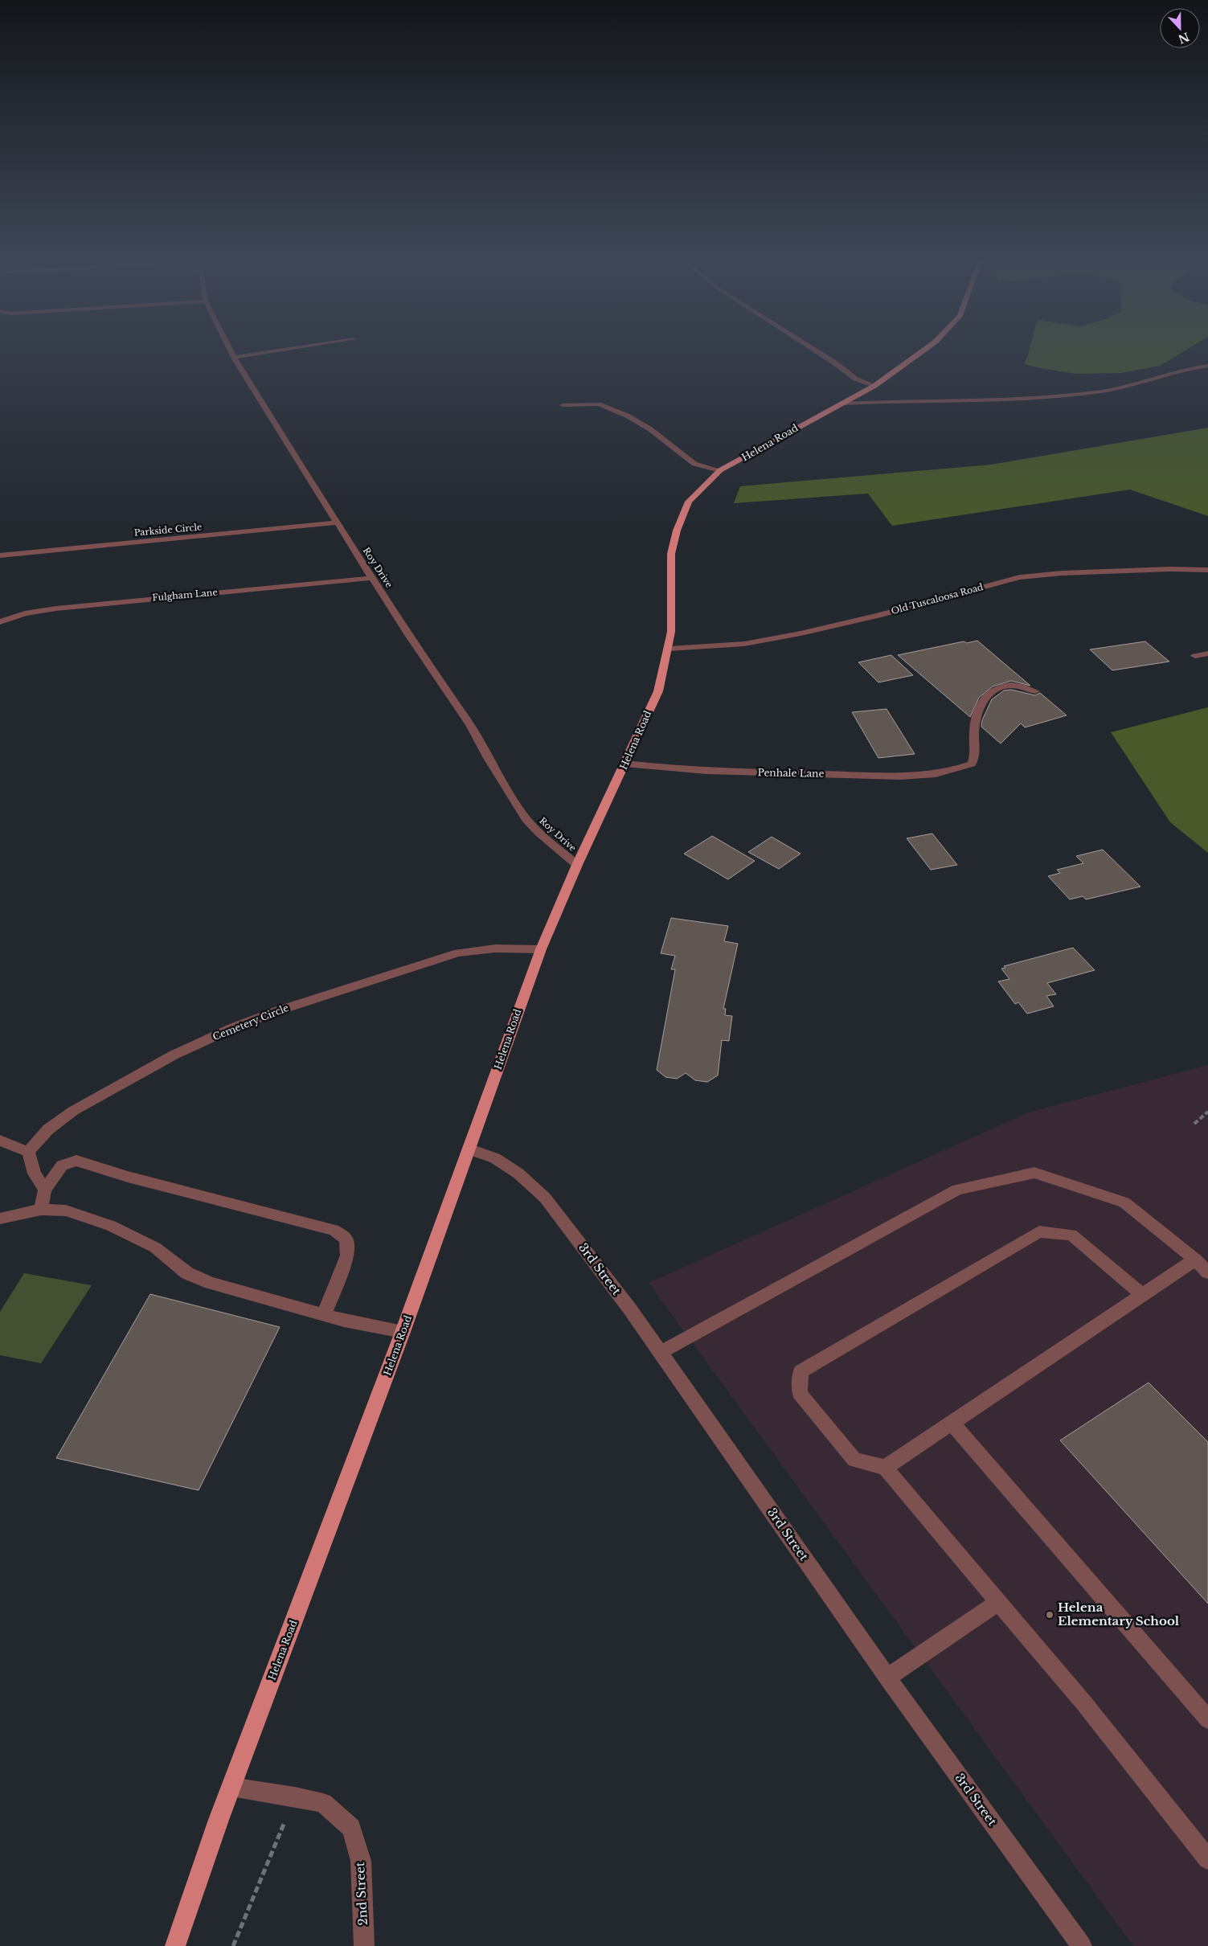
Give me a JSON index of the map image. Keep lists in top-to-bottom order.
{
  "streets": {
    "main road": ["Helena Road"],
    "street": [
      "Parkside Circle",
      "Roy Drive",
      "Fulgham Lane",
      "Old Tuscaloosa Road",
      "Penhale Lane",
      "Cemetery Circle",
      "3rd Street",
      "2nd Street"
    ]
  },
  "crossings": [
    ["Helena Road", "Roy Drive"],
    ["Helena Road", "Old Tuscaloosa Road"],
    ["Helena Road", "Penhale Lane"],
    ["Helena Road", "Cemetery Circle"],
    ["Helena Road", "3rd Street"],
    ["Helena Road", "2nd Street"],
    ["Parkside Circle", "Roy Drive"],
    ["Roy Drive", "Fulgham Lane"]
  ],
  "places": ["Helena Elementary School"],
  "north": "bottom"
}
